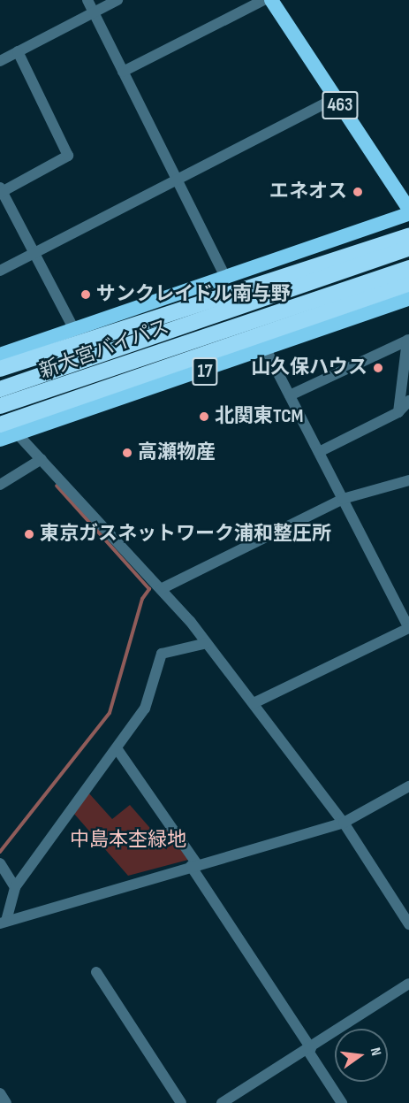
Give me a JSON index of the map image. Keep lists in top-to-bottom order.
{
  "streets": {
    "highway": ["463", "17"]
  },
  "parks": ["中島本杢緑地"],
  "places": [
    "エネオス",
    "サンクレイドル南与野",
    "山久保ハウス",
    "北関東TCM",
    "高瀬物産",
    "東京ガスネットワーク浦和整圧所"
  ],
  "north": "right"
}
